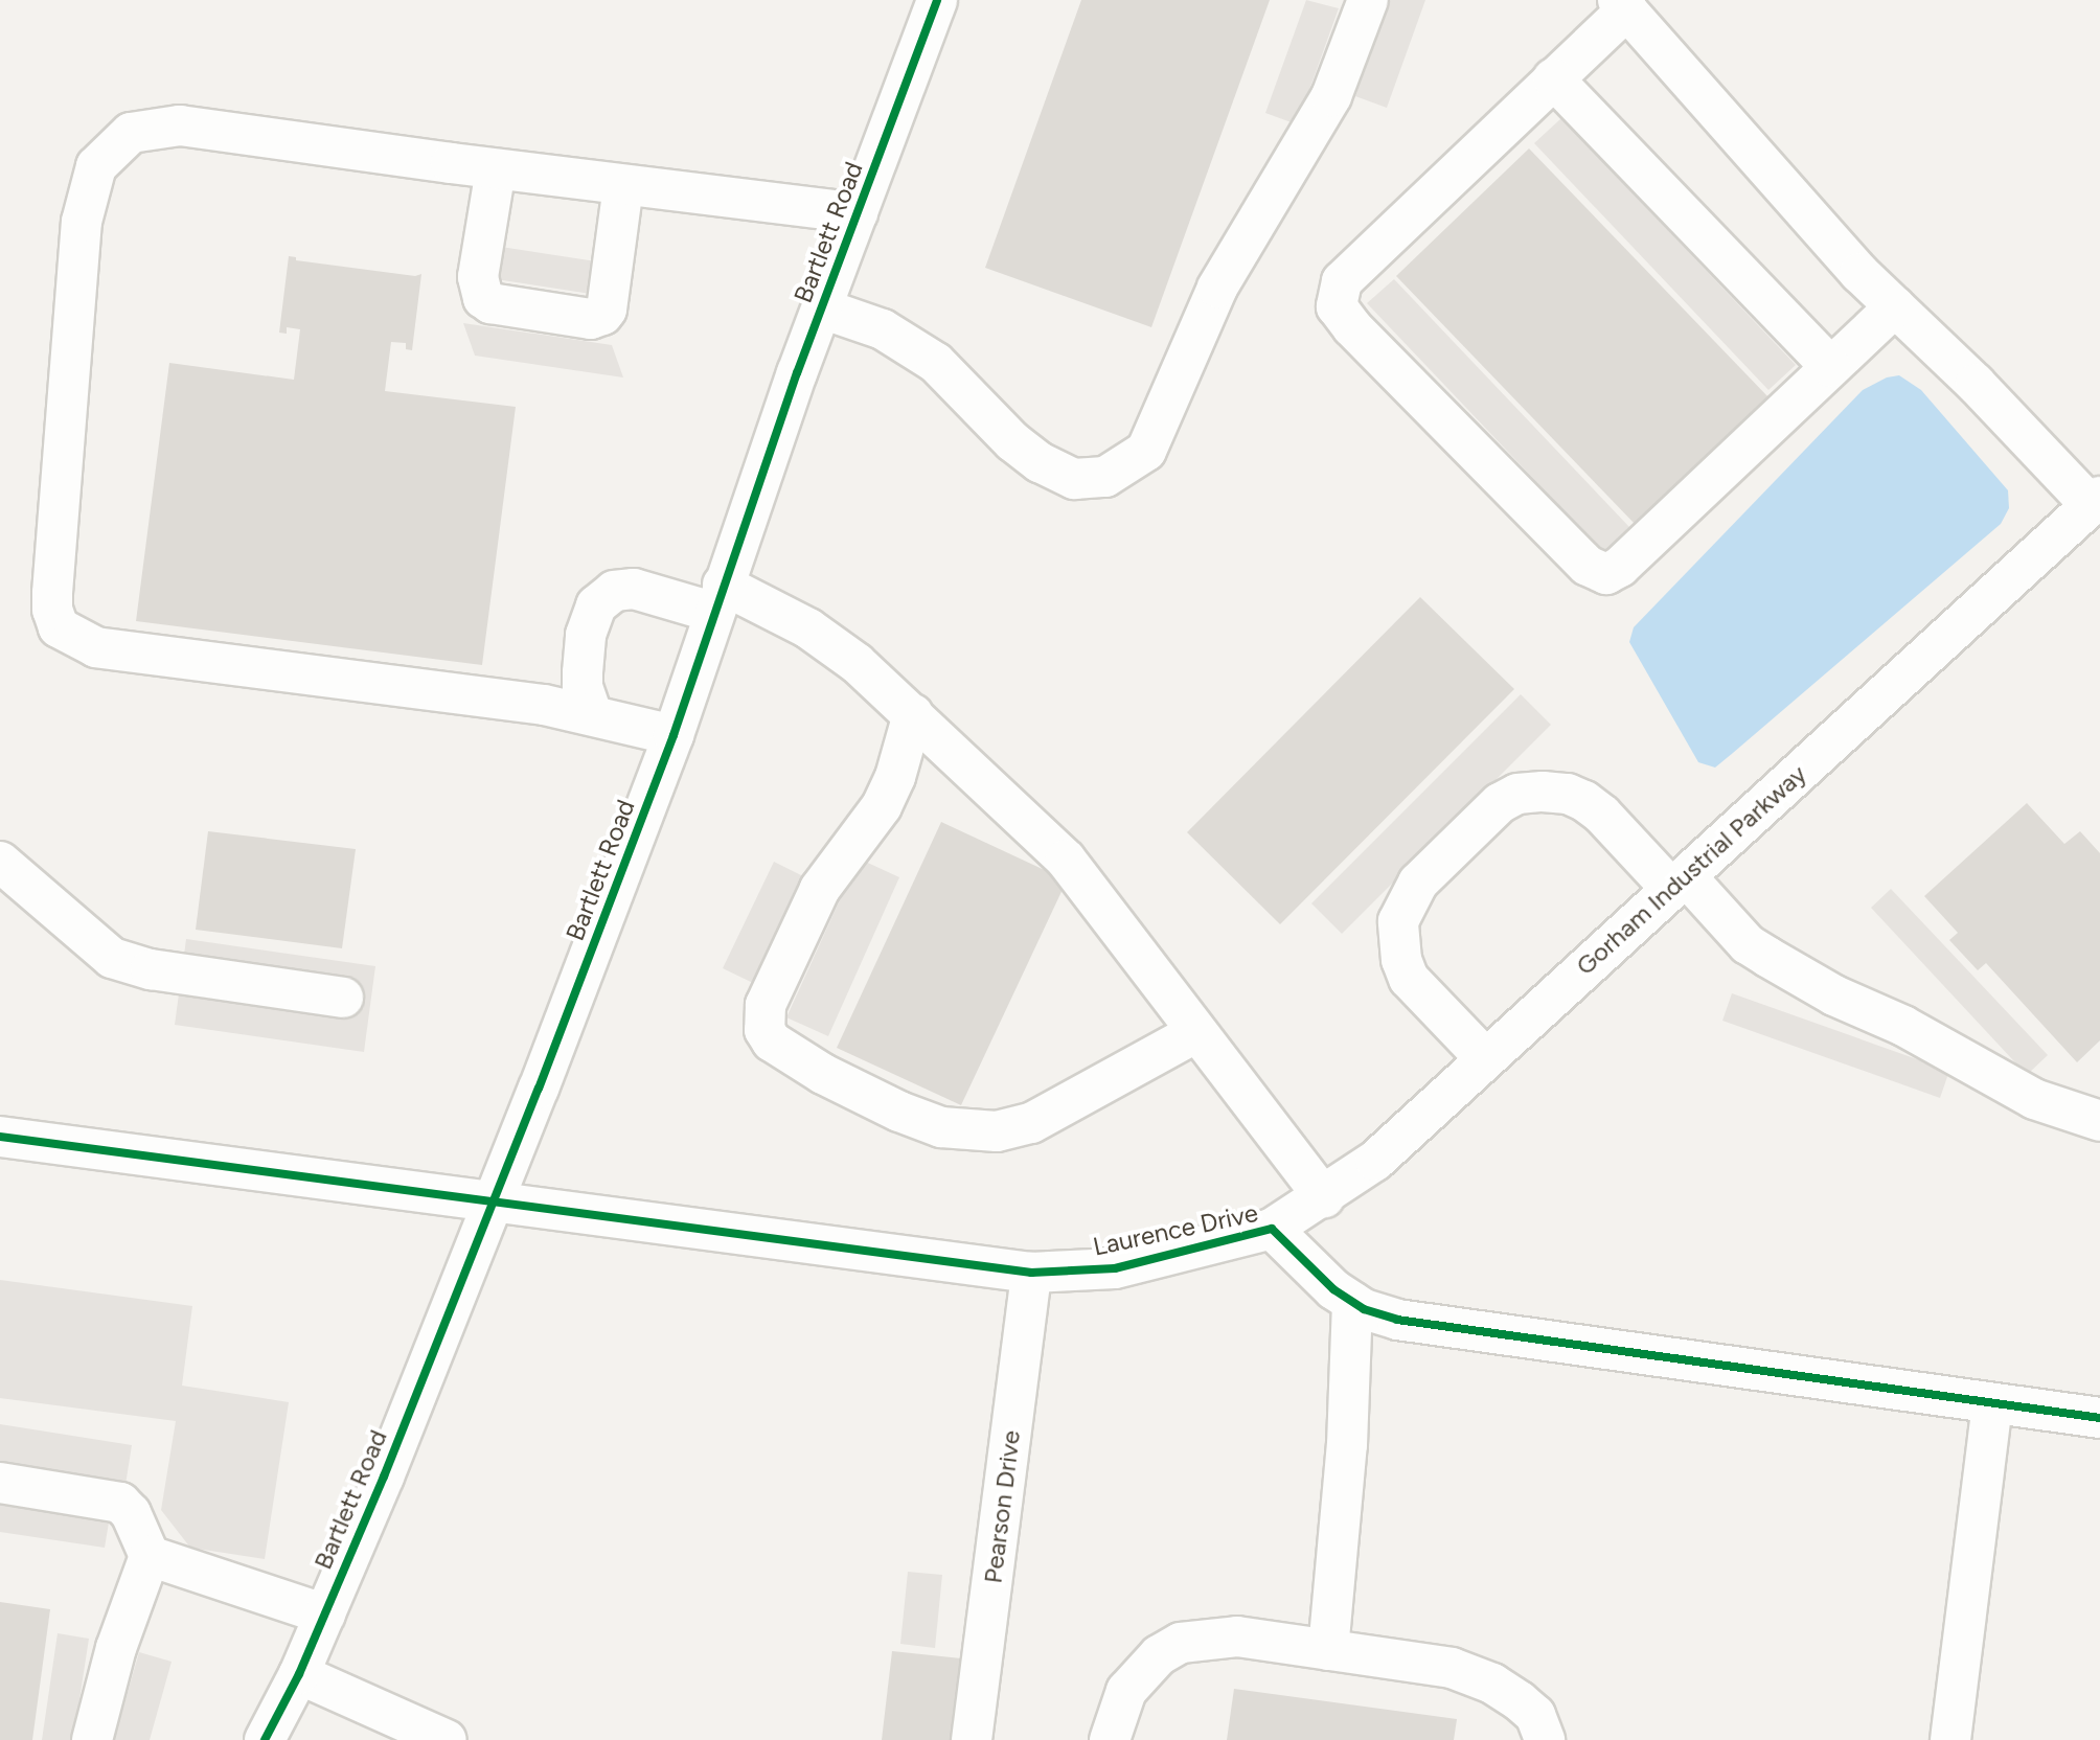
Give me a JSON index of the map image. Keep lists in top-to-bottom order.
{
  "streets": {
    "street": [
      "Bartlett Road",
      "Gorham Industrial Parkway",
      "Laurence Drive",
      "Pearson Drive"
    ]
  },
  "crossings": [
    ["Bartlett Road", "Laurence Drive"],
    ["Gorham Industrial Parkway", "Laurence Drive"],
    ["Laurence Drive", "Pearson Drive"]
  ]
}
